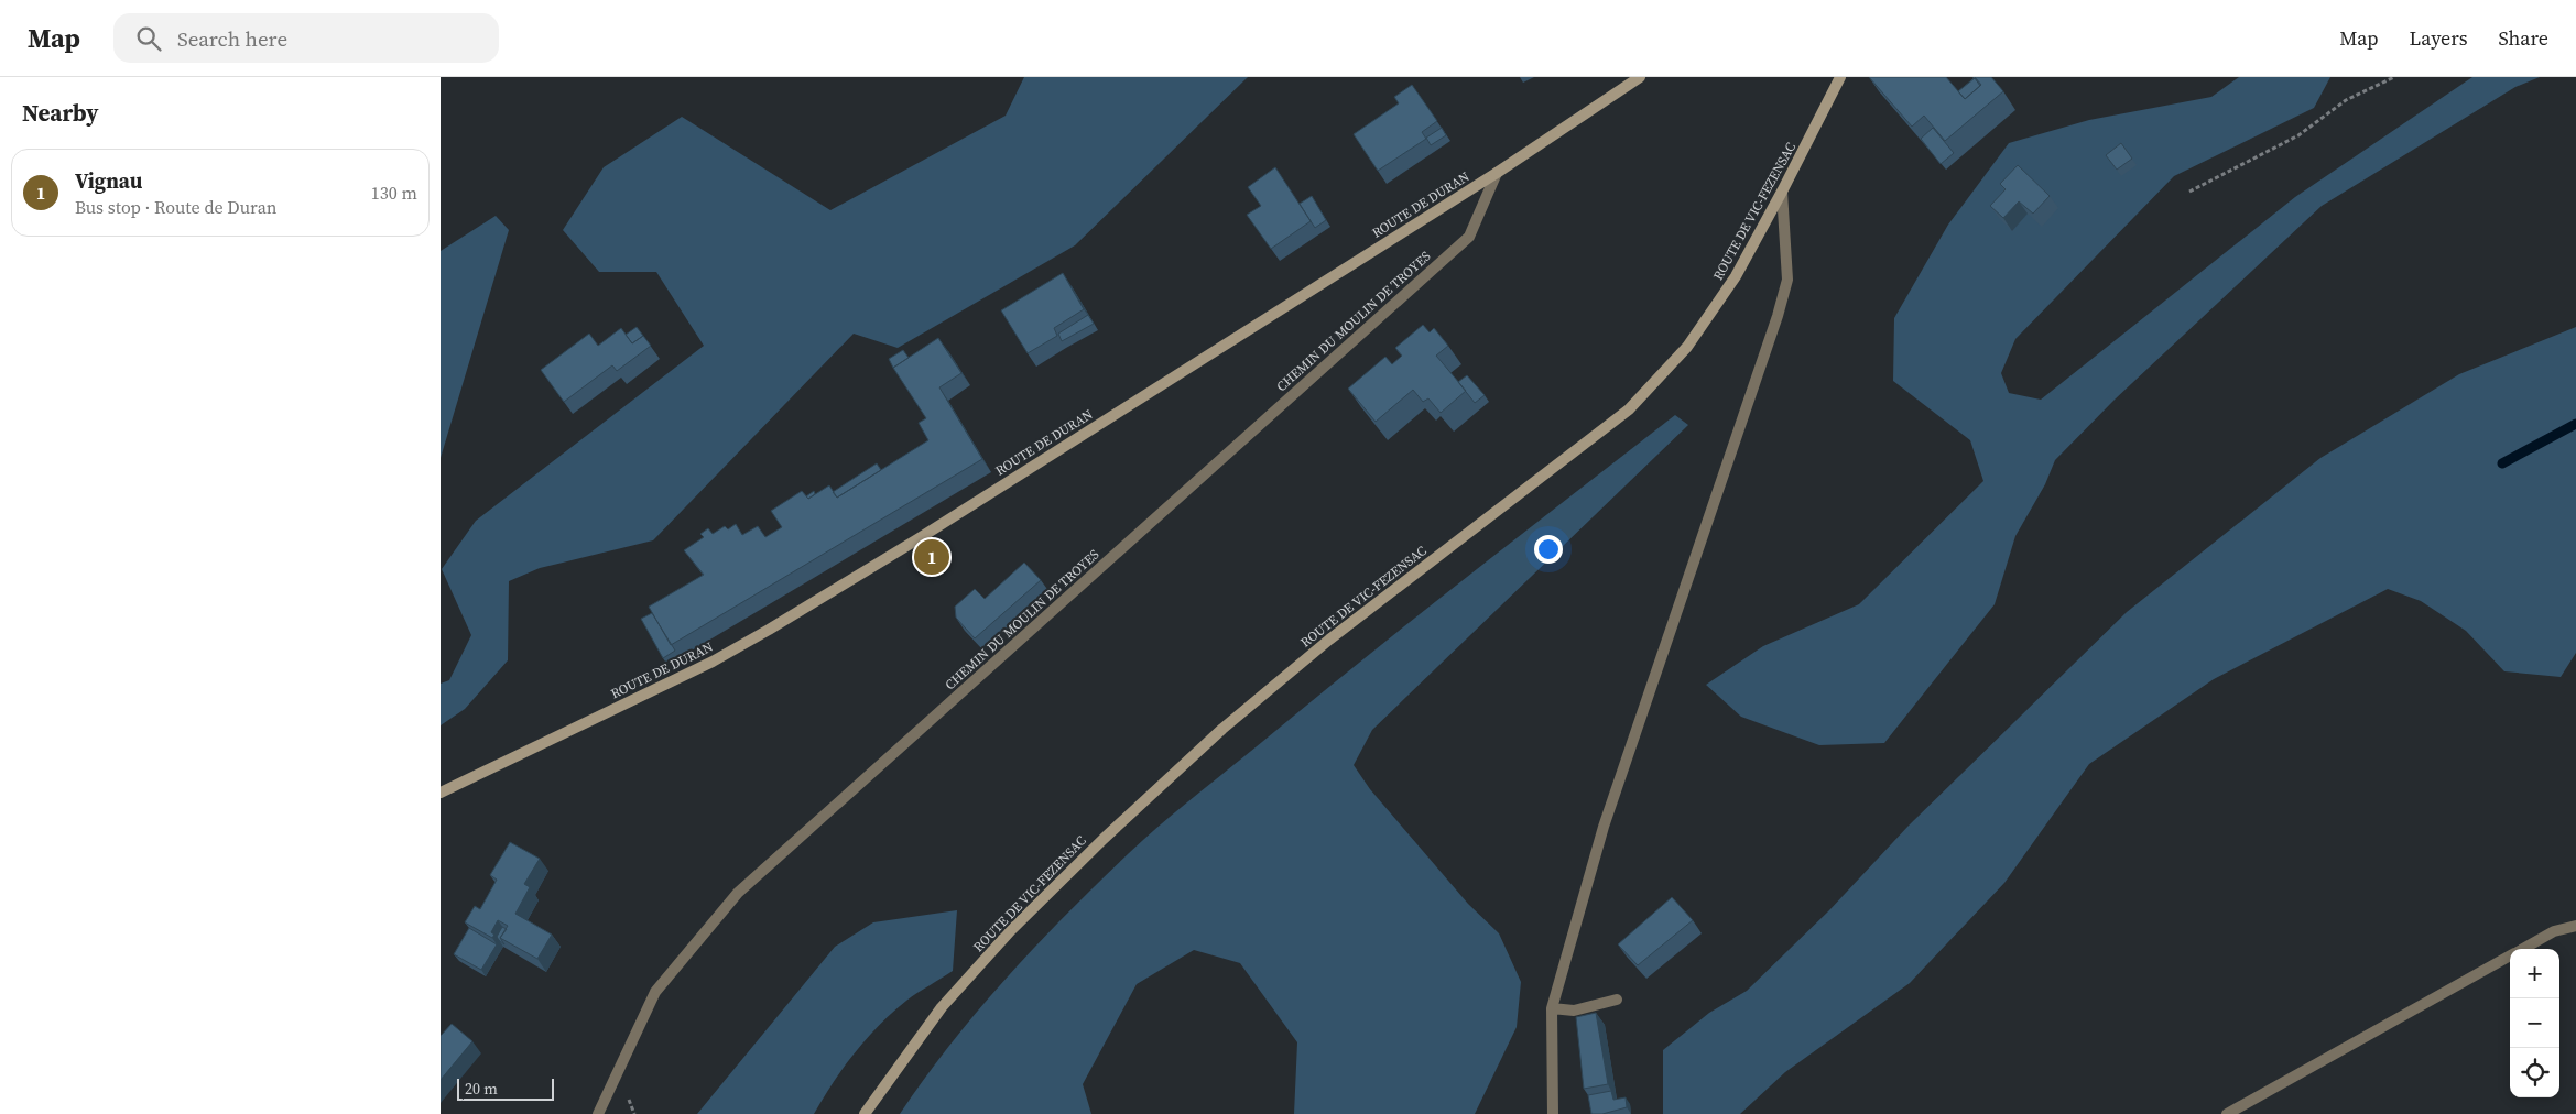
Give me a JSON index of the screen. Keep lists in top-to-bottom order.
{
  "streets": {
    "main road": ["ROUTE DE DURAN", "ROUTE DE VIC-FEZENSAC"],
    "street": ["CHEMIN DU MOULIN DE TROYES"]
  },
  "crossings": [
    ["ROUTE DE DURAN", "CHEMIN DU MOULIN DE TROYES"]
  ],
  "scale_bar": "20 m",
  "page": {
    "header": "Map",
    "search": "Search here",
    "nav": ["Map", "Layers", "Share"],
    "heading": "Nearby",
    "list": [
      {
        "mark": "1",
        "name": "Vignau",
        "note": "Bus stop · Route de Duran",
        "value": "130 m"
      }
    ],
    "pins": "1",
    "map_buttons": ["+", "−"],
    "scale": "20 m"
  }
}
